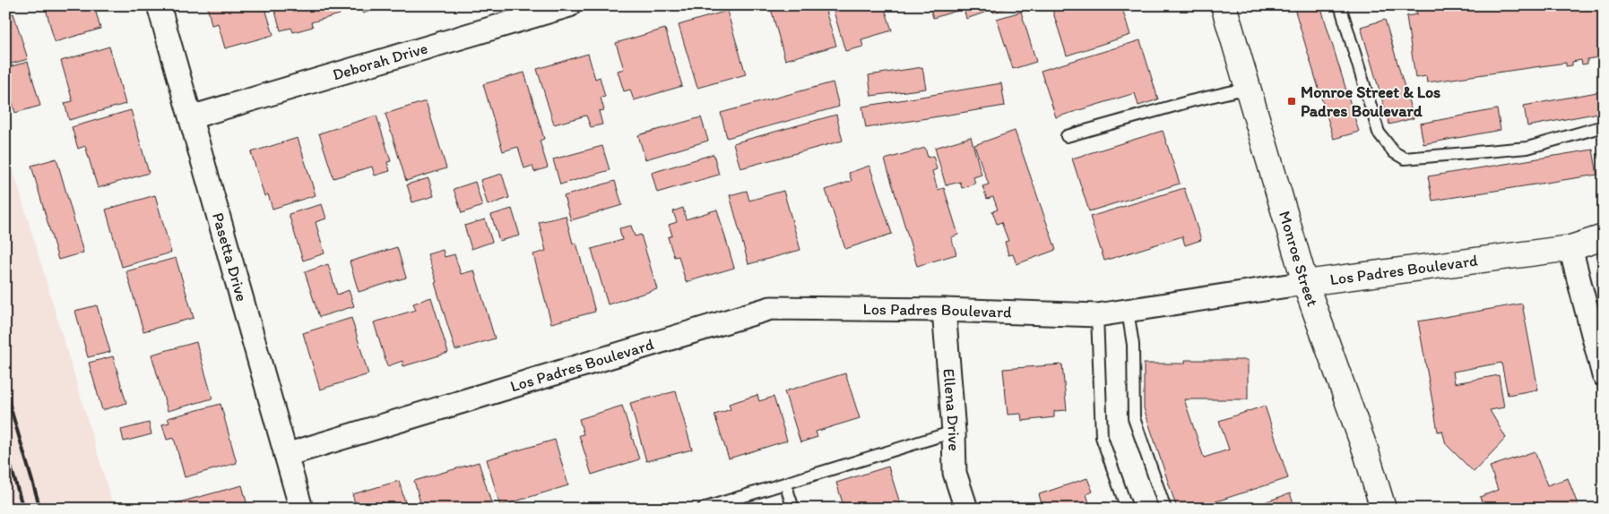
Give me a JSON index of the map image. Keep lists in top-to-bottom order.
{
  "streets": {
    "main road": ["Monroe Street", "Los Padres Boulevard"],
    "street": ["Deborah Drive", "Pasetta Drive", "Ellena Drive"]
  },
  "crossings": [
    ["Deborah Drive", "Pasetta Drive"],
    ["Pasetta Drive", "Los Padres Boulevard"],
    ["Monroe Street", "Los Padres Boulevard"],
    ["Los Padres Boulevard", "Ellena Drive"]
  ],
  "places": {
    "transit": ["Monroe Street & Los Padres Boulevard"]
  }
}
